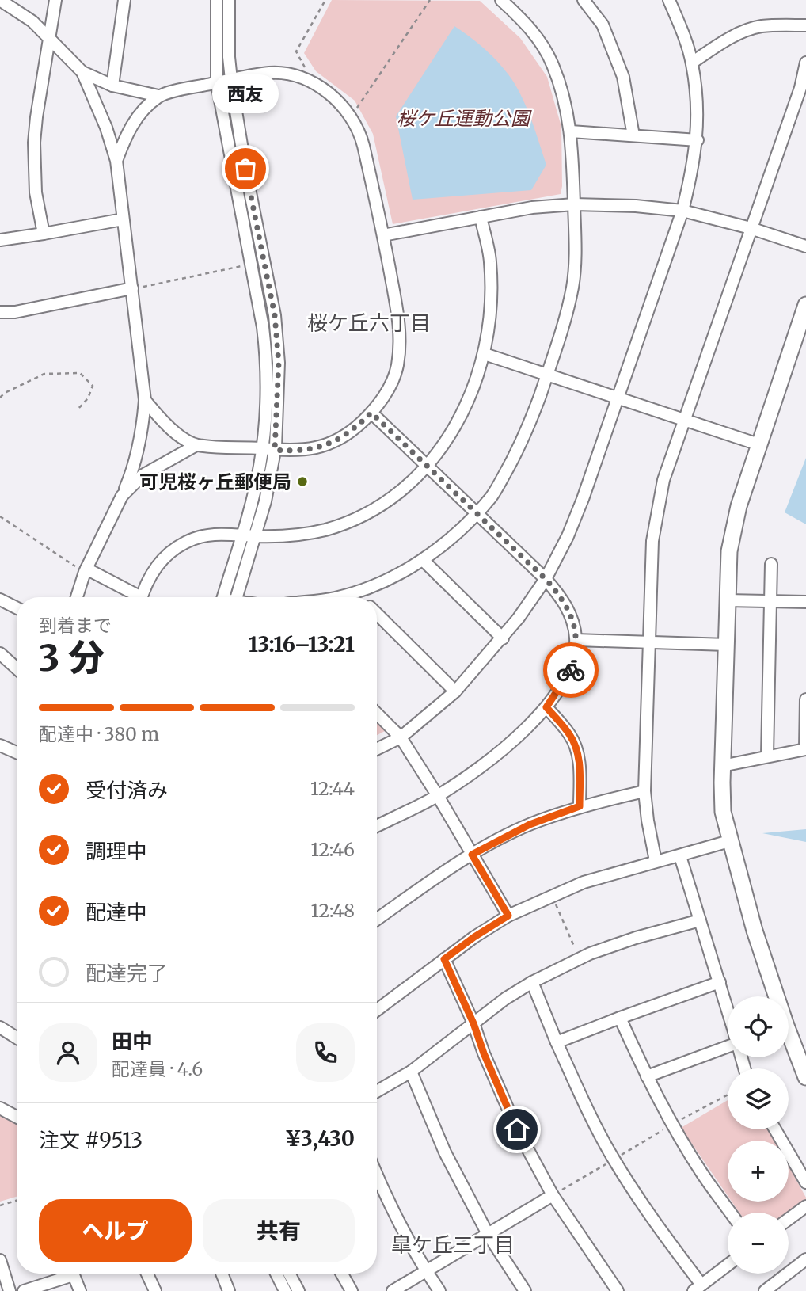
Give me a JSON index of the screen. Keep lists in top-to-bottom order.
{
  "districts": ["桜ケ丘六丁目", "皐ケ丘三丁目"],
  "parks": ["桜ケ丘運動公園"],
  "places": ["西友", "可児桜ヶ丘郵便局"],
  "page": {
    "bubble": "西友",
    "heading": ["3 分", "到着まで", "13:16–13:21"],
    "panel": [
      "田中",
      "配達員 · 4.6",
      "注文 #9513",
      "¥3,430"
    ],
    "bar": "配達中 · 380 m",
    "list": [
      ["受付済み", "12:44"],
      ["調理中", "12:46"],
      ["配達中", "12:48"],
      "配達完了"
    ],
    "map_buttons": ["+", "−"],
    "buttons": ["ヘルプ", "共有"]
  }
}
